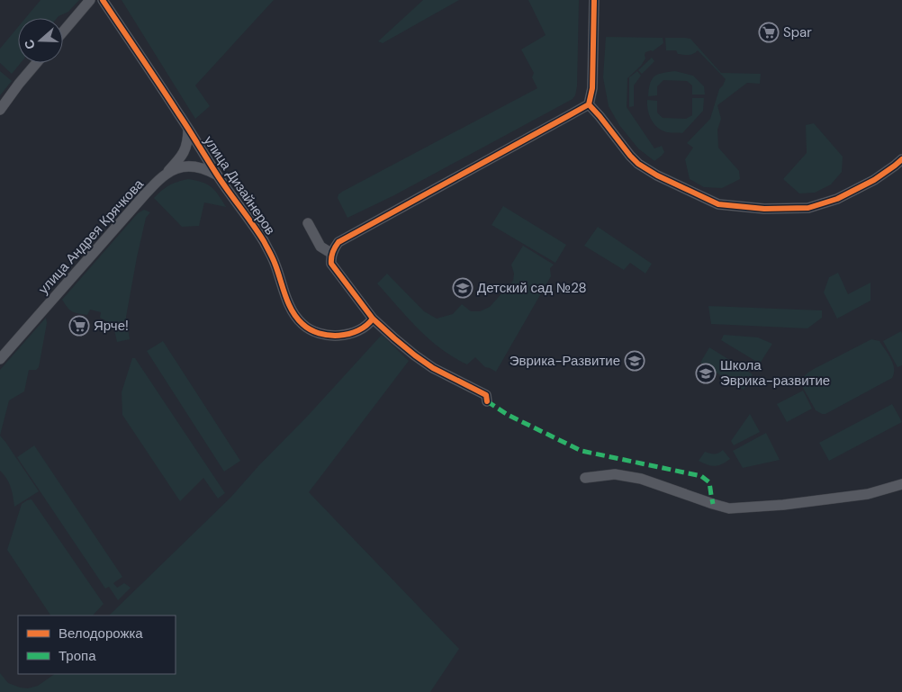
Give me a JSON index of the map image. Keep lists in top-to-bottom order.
{
  "streets": {
    "street": ["улица Дизайнеров", "улица Андрея Крячкова"]
  },
  "crossings": [
    ["улица Дизайнеров", "улица Андрея Крячкова"]
  ],
  "places": {
    "supermarket": ["Spar", "Ярче!"],
    "school or university": ["Детский сад №28", "Эврика-Развитие", "Школа Эврика-развитие"]
  },
  "legend": ["Велодорожка", "Тропа"],
  "north": "left"
}
